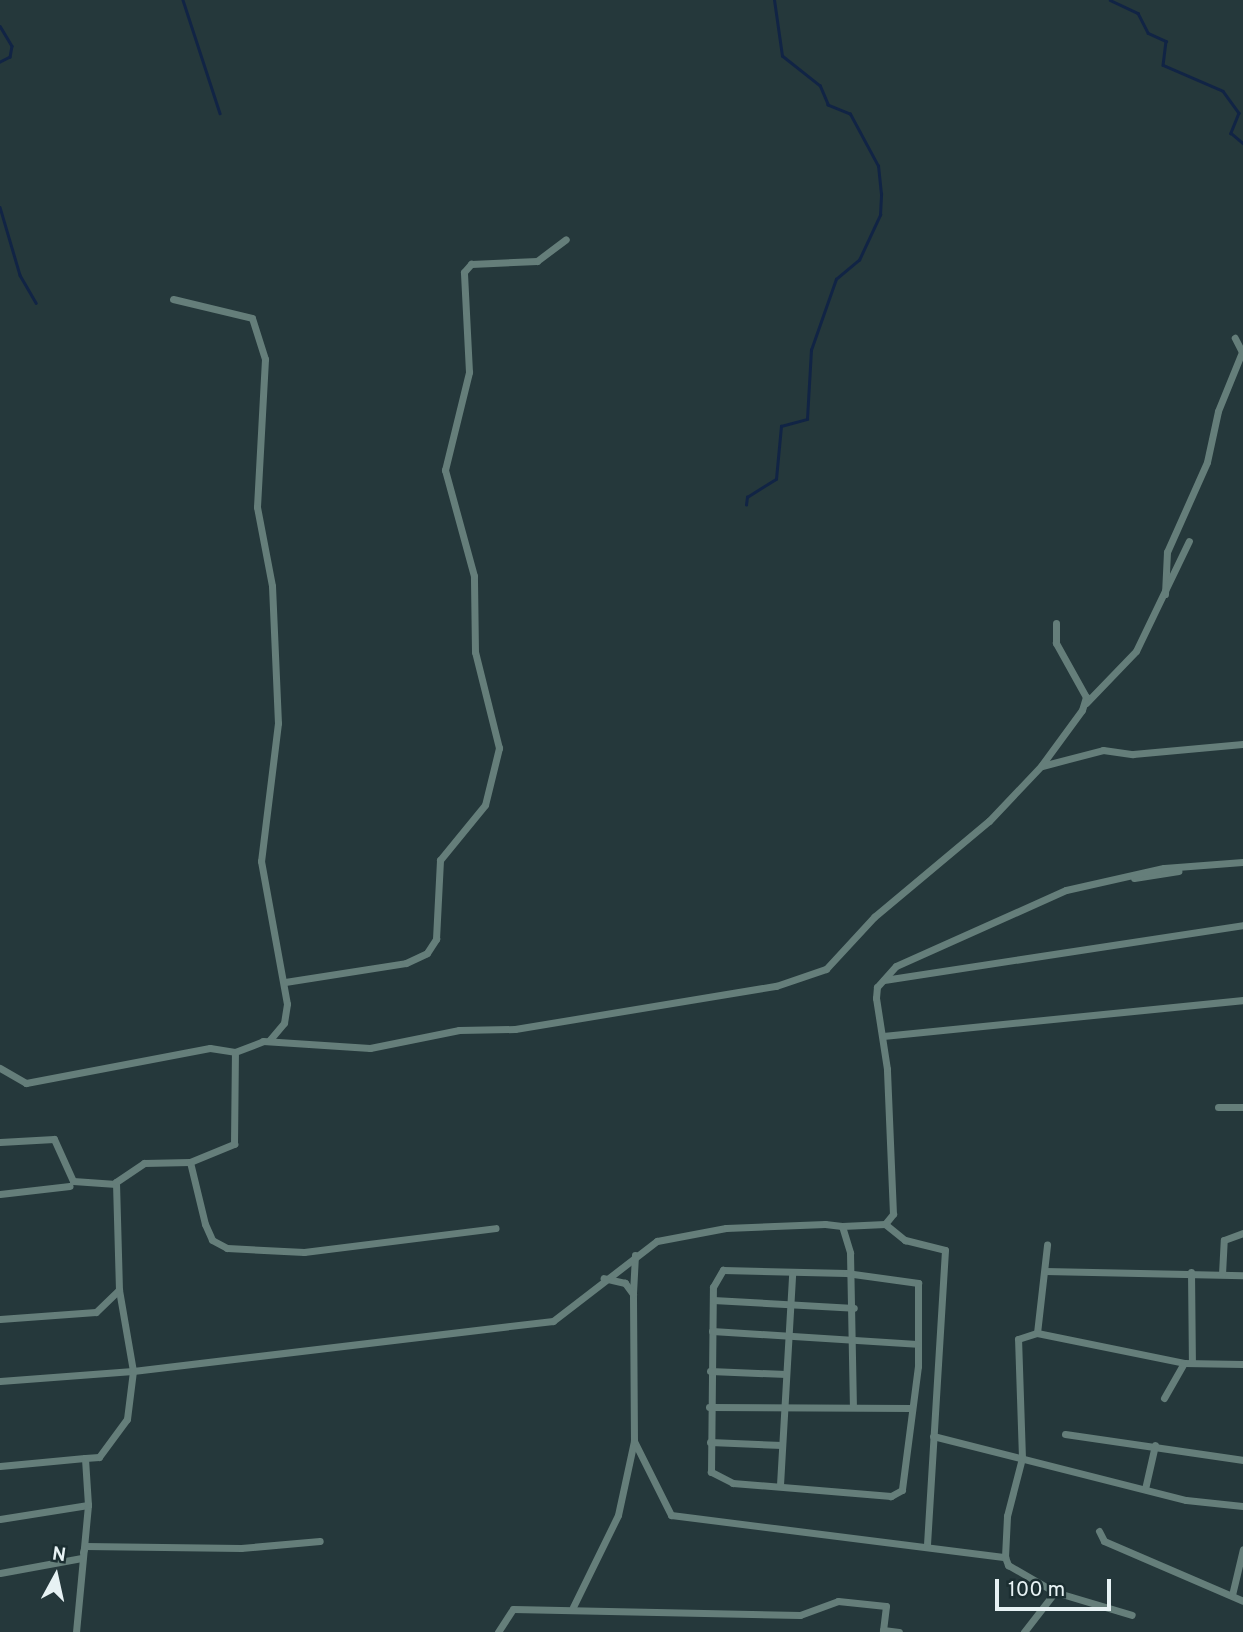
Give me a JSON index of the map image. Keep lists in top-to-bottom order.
{
  "scale_bar": "100 m",
  "north": "top"
}
